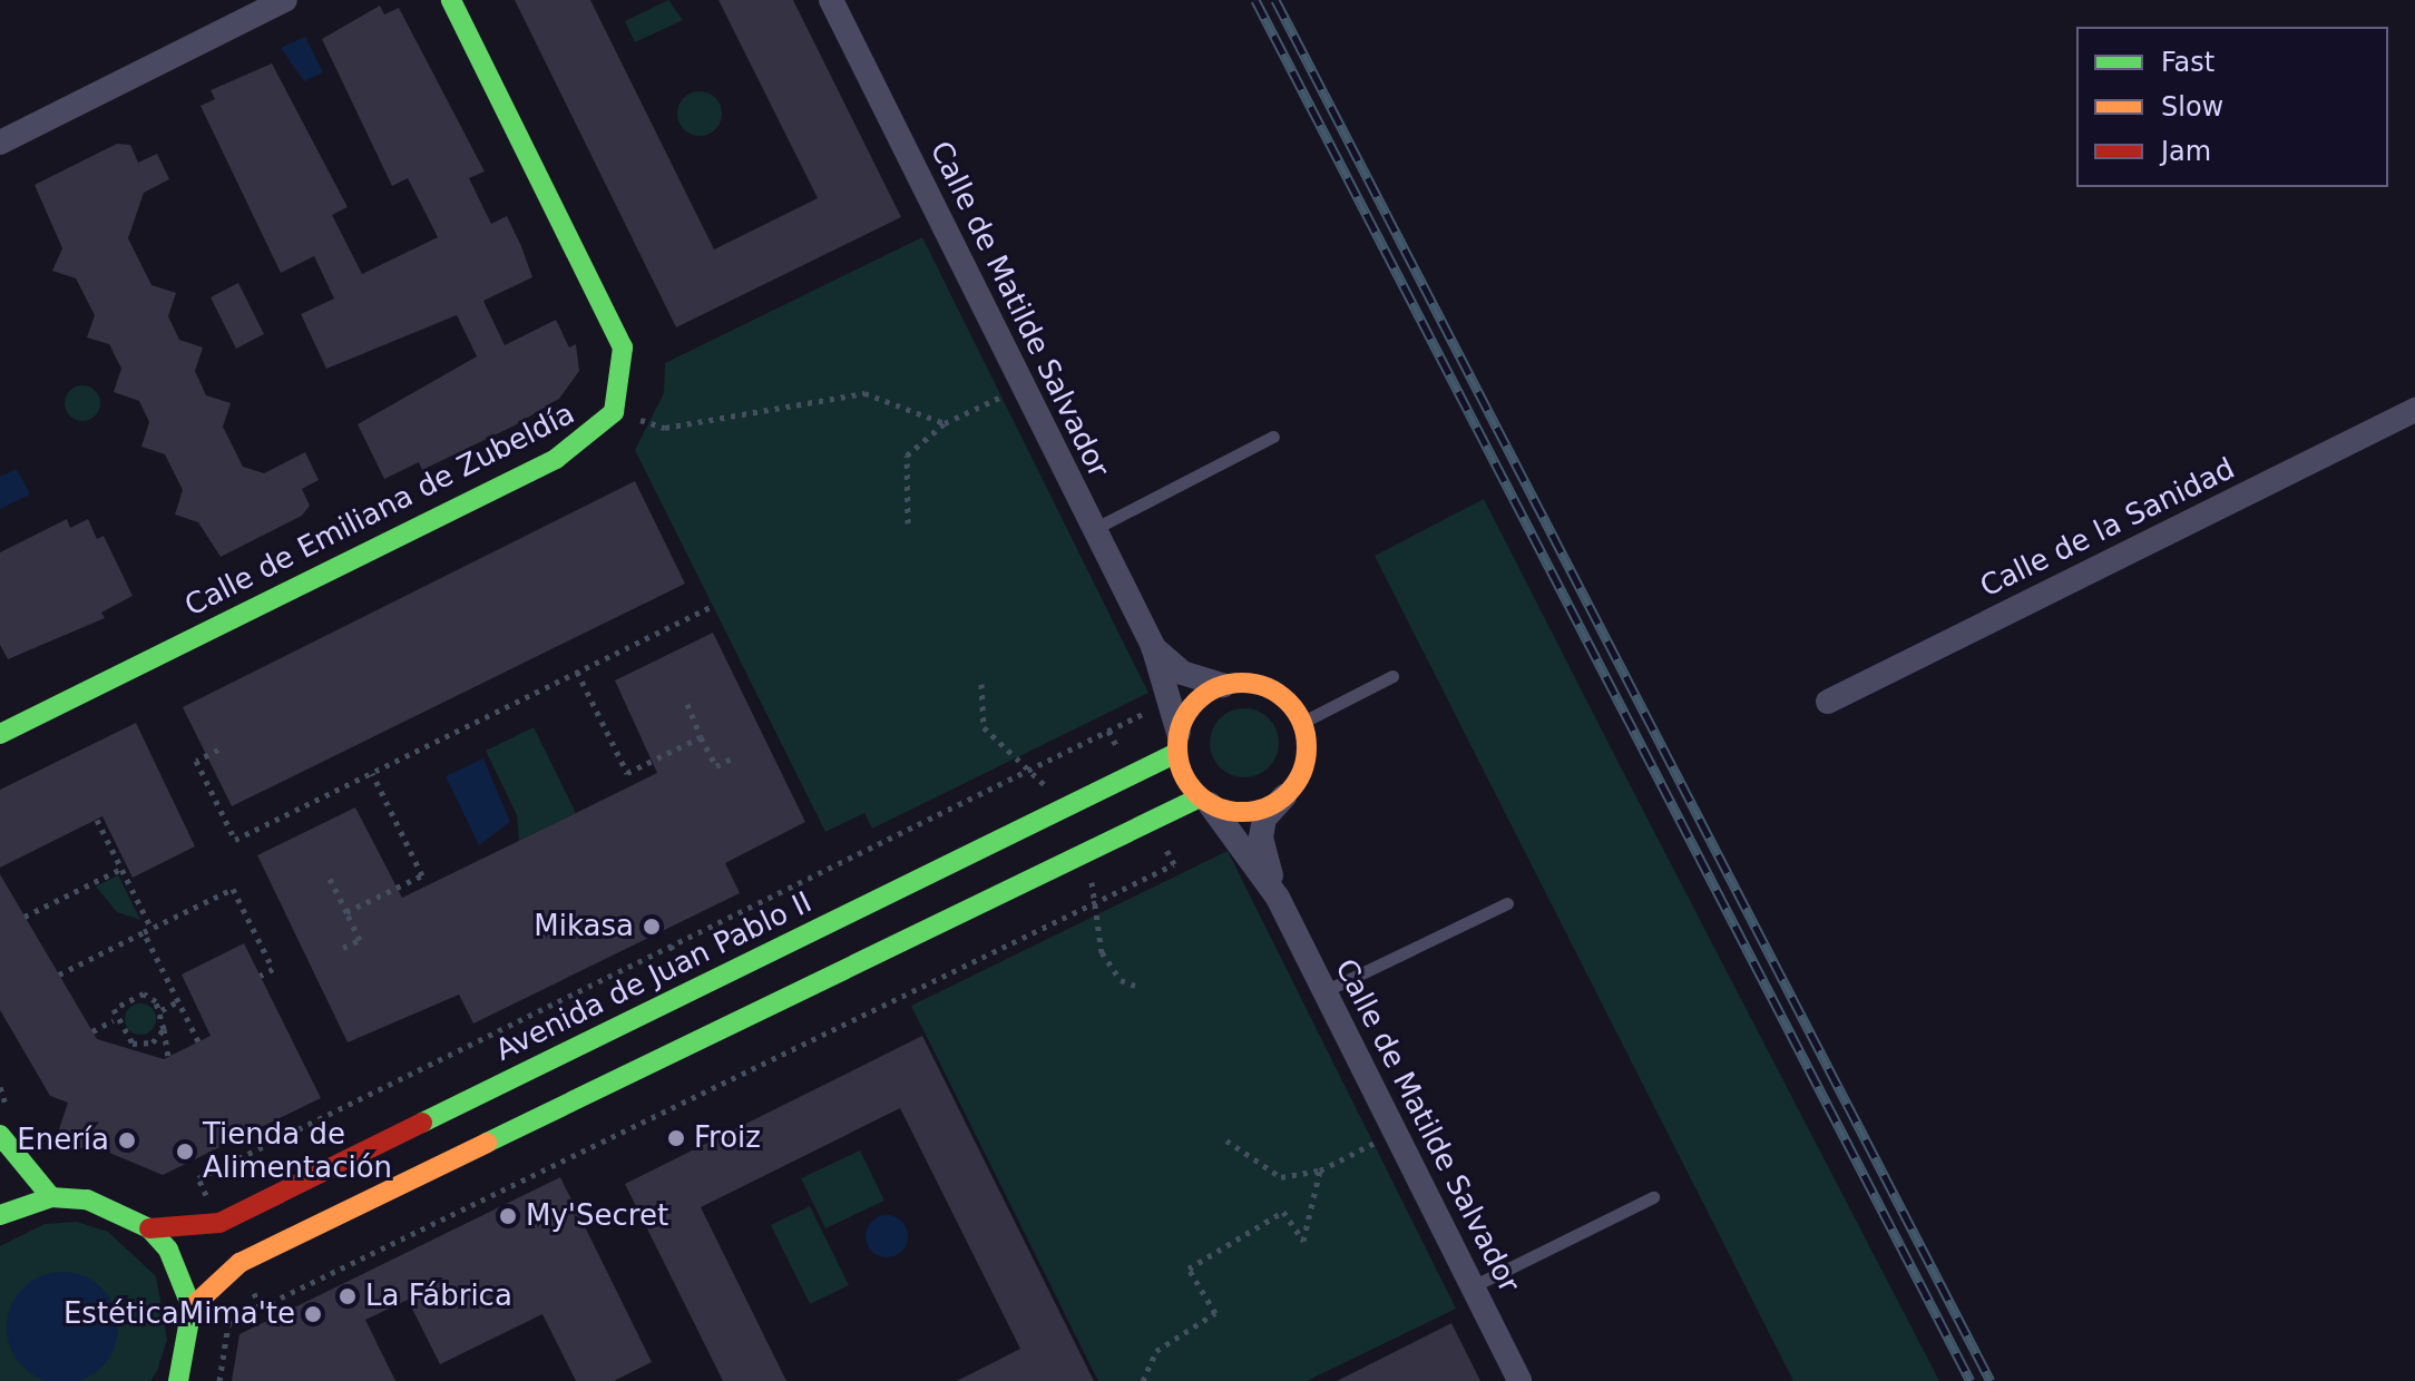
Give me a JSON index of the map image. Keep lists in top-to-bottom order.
{
  "streets": {
    "street": [
      "Calle de Matilde Salvador",
      "Calle de Emiliana de Zubeldía",
      "Calle de la Sanidad",
      "Avenida de Juan Pablo II"
    ]
  },
  "crossings": [
    ["Calle de Matilde Salvador", "Avenida de Juan Pablo II"]
  ],
  "places": [
    "Mikasa",
    "Froiz",
    "Enería",
    "Tienda de Alimentación",
    "My'Secret",
    "La Fábrica",
    "EstéticaMima'te"
  ],
  "legend": ["Fast", "Slow", "Jam"]
}
